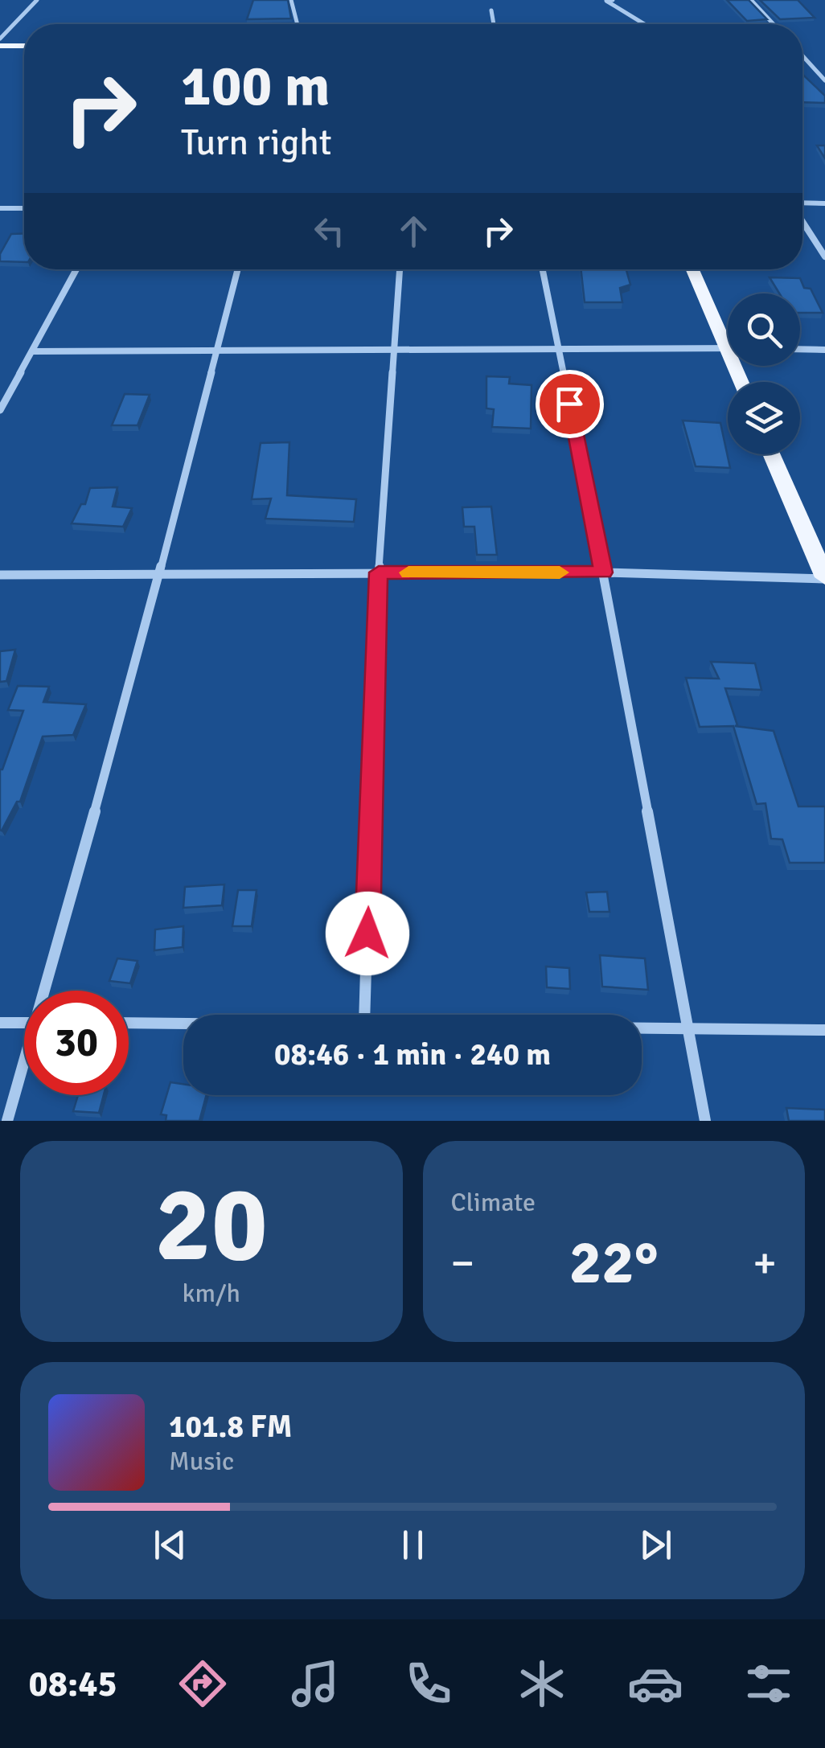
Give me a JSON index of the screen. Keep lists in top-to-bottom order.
{
  "page": {
    "turn": ["100 m", "Turn right"],
    "limit": "30",
    "trip": "08:46 · 1 min · 240 m",
    "tile": [
      ["20", "km/h"],
      "Climate"
    ],
    "heat": ["−", "22°", "+"],
    "song": ["101.8 FM", "Music"],
    "tabs": "08:45"
  }
}
